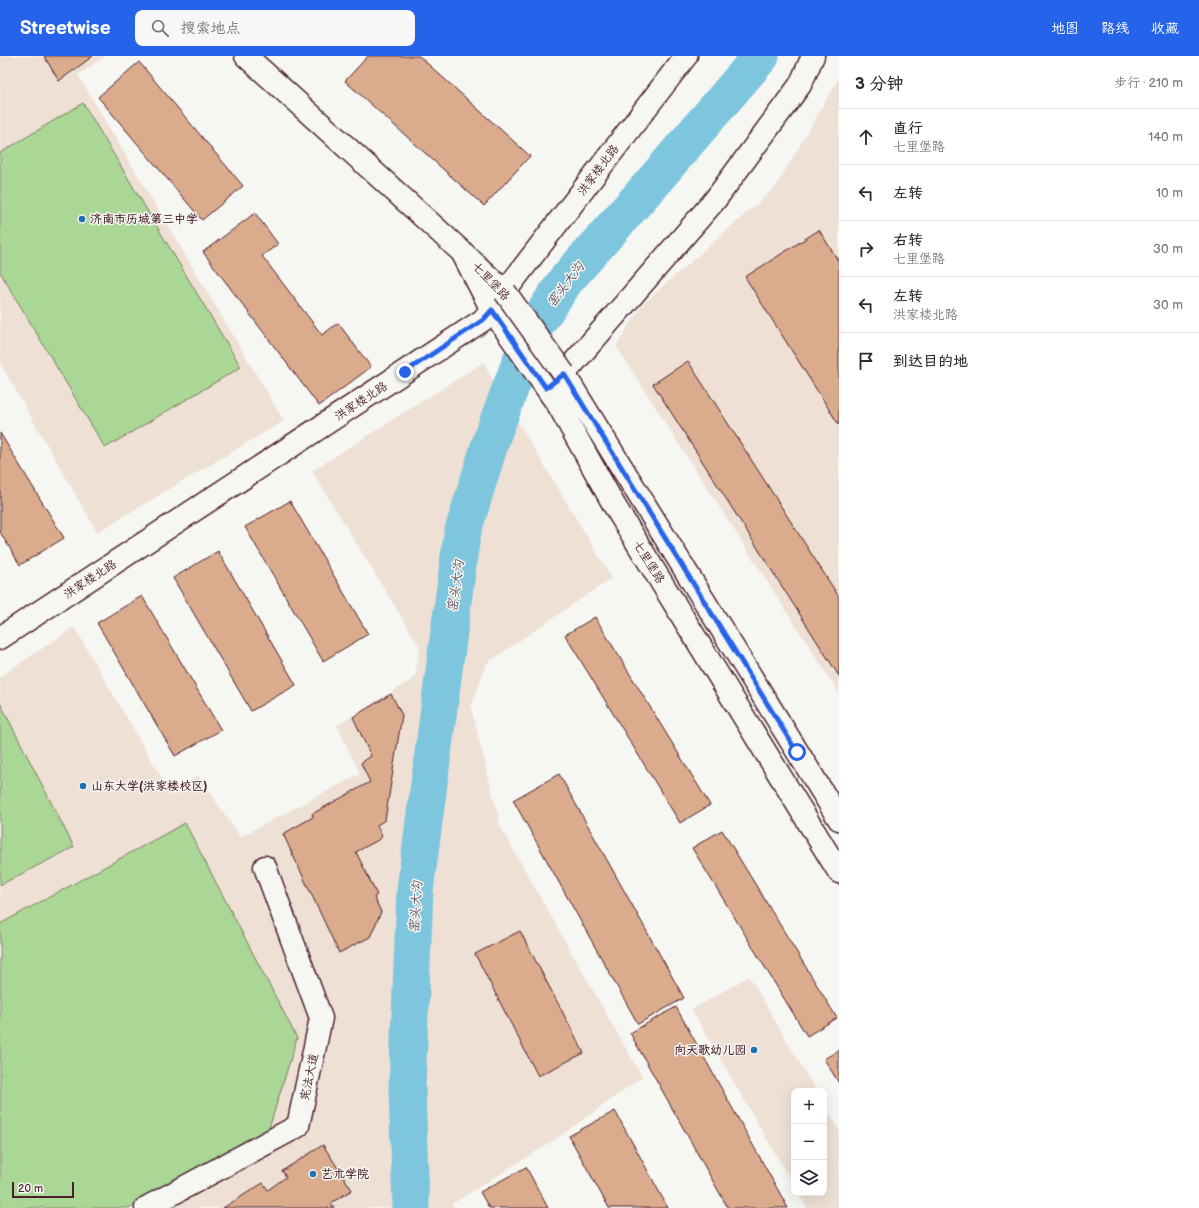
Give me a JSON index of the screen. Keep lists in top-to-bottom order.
{
  "streets": {
    "street": ["洪家楼北路", "七里堡路", "宪法大道"]
  },
  "crossings": [
    ["洪家楼北路", "七里堡路"]
  ],
  "water": ["窑头大沟"],
  "places": [
    "济南市历城第三中学",
    "山东大学(洪家楼校区)",
    "向天歌幼儿园",
    "艺术学院"
  ],
  "scale_bar": "20 m",
  "page": {
    "header": "Streetwise",
    "search": "搜索地点",
    "nav": ["地图", "路线", "收藏"],
    "heading": ["3 分钟", "步行 · 210 m"],
    "list": [
      ["直行", "七里堡路", "140 m"],
      ["左转", "10 m"],
      ["右转", "七里堡路", "30 m"],
      ["左转", "洪家楼北路", "30 m"],
      "到达目的地"
    ],
    "map_buttons": ["+", "−"],
    "scale": "20 m"
  }
}
